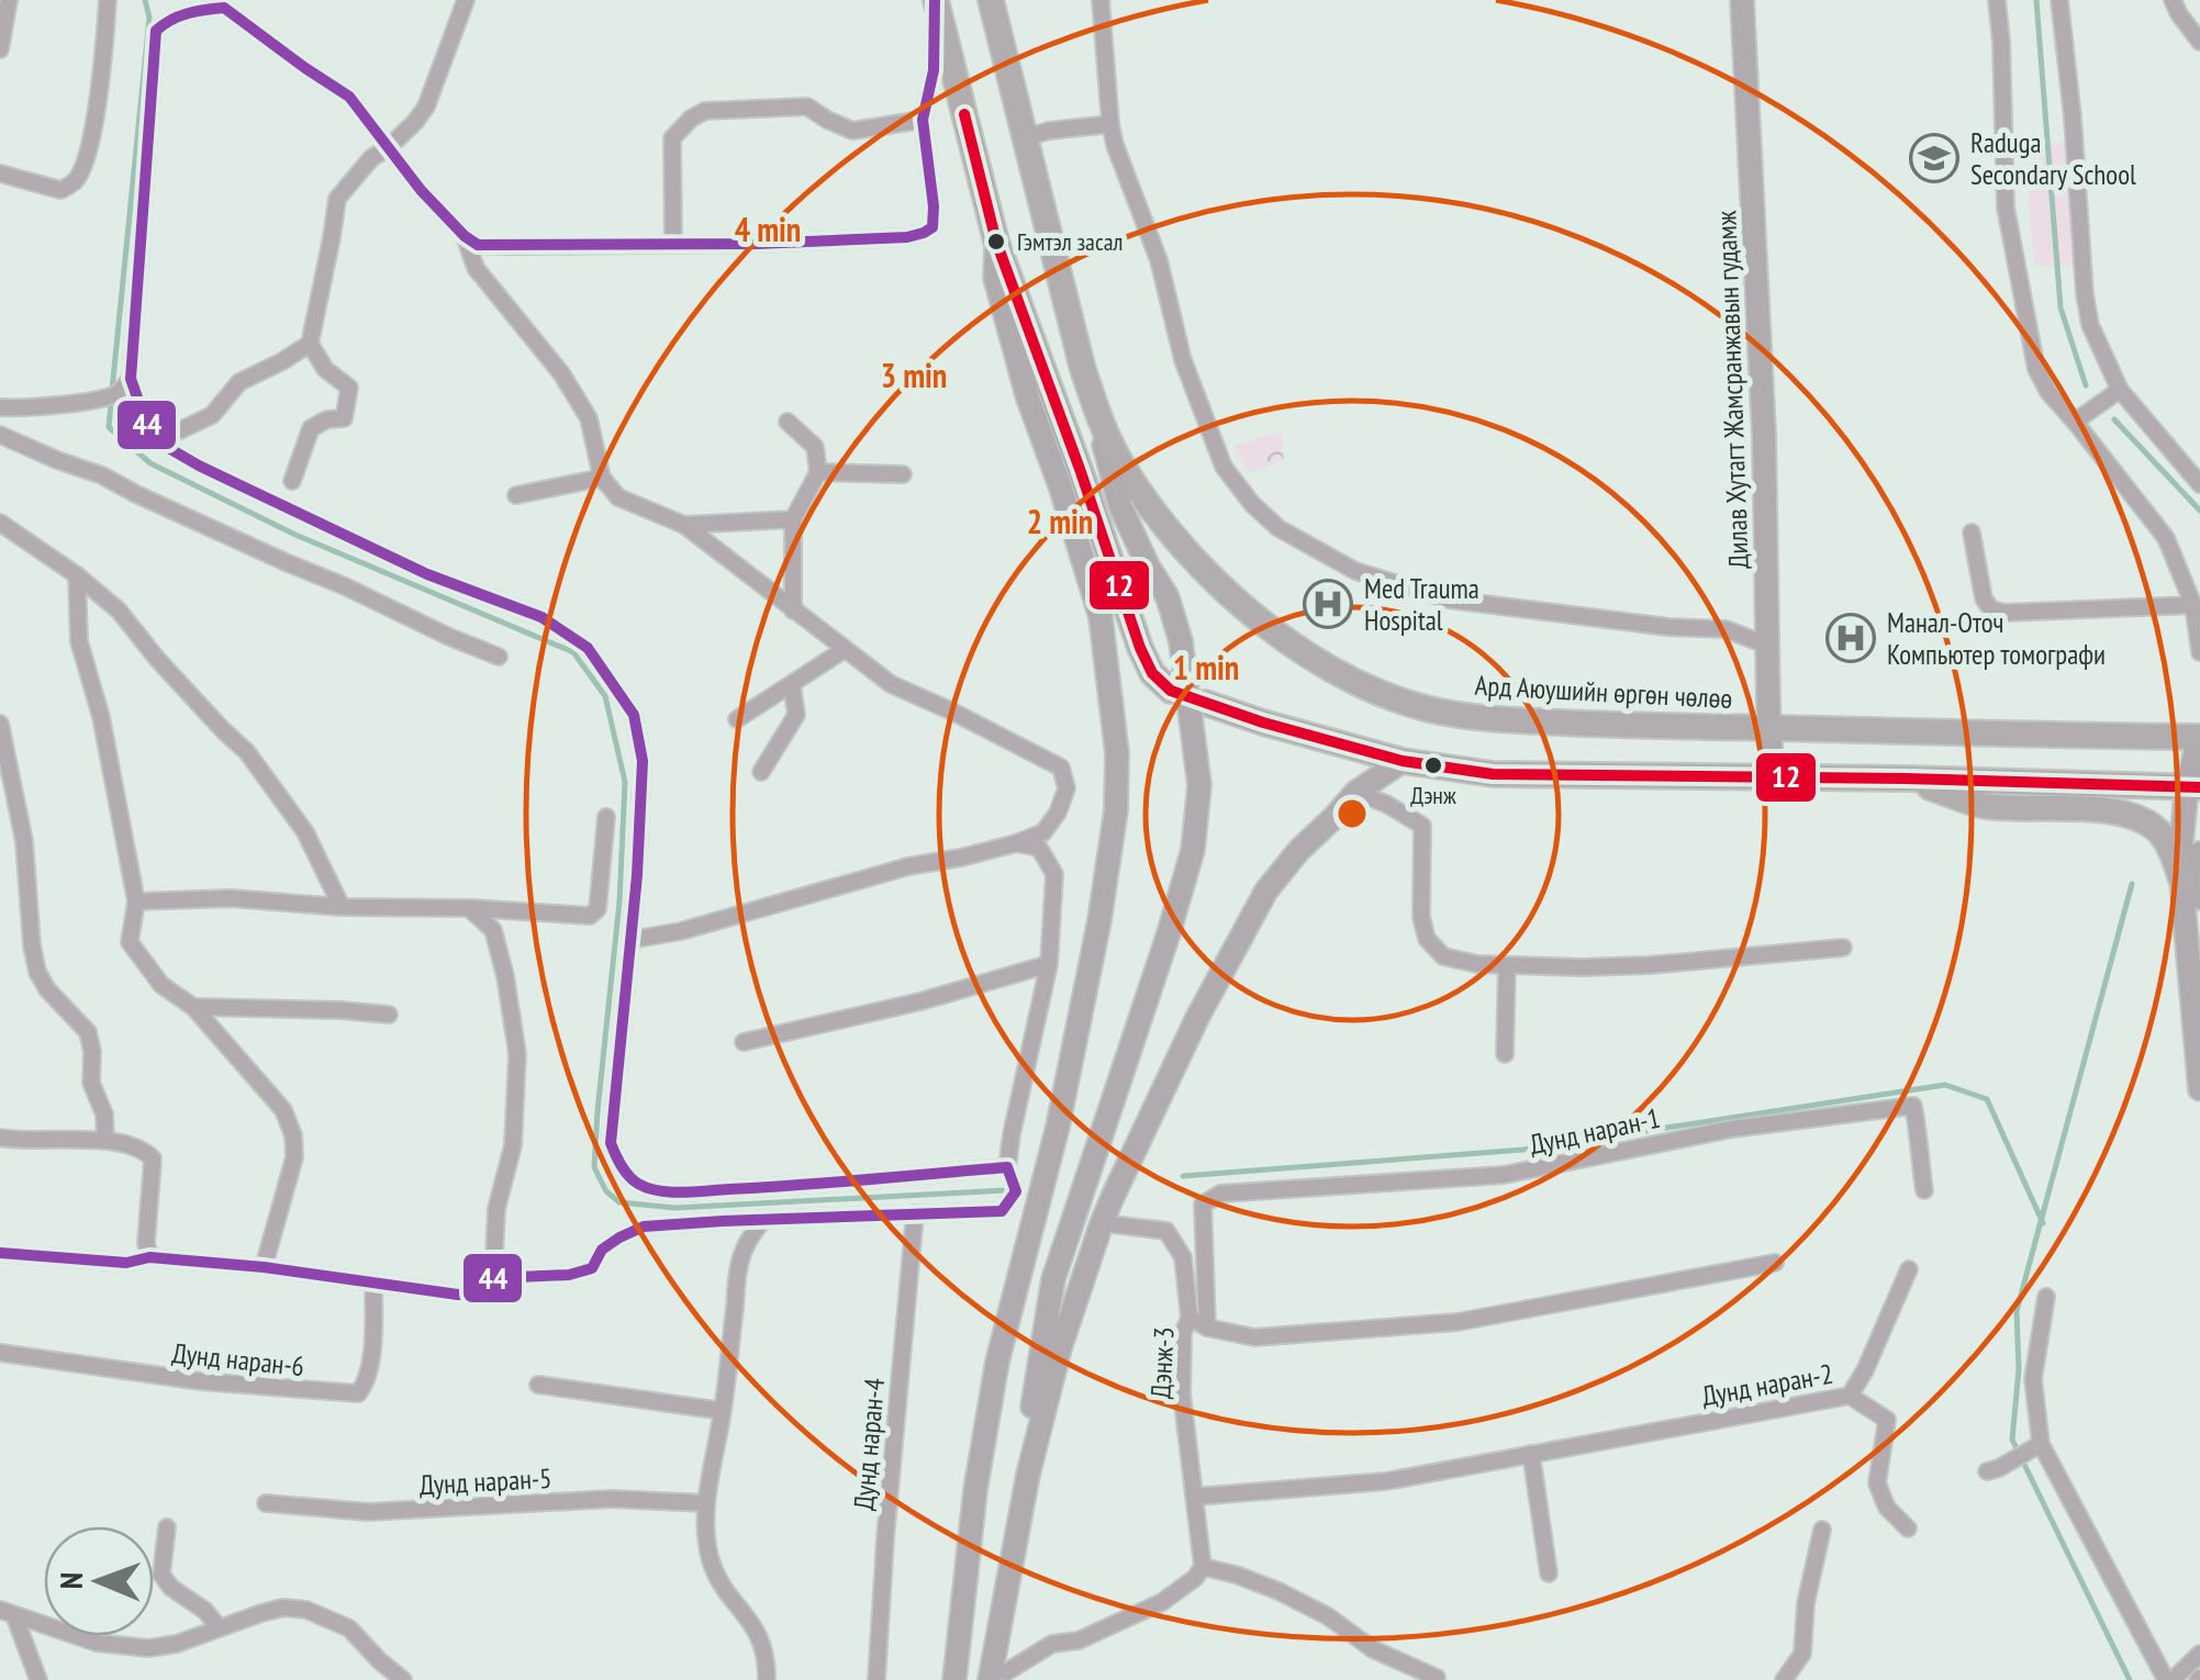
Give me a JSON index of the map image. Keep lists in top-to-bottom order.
{
  "streets": {
    "main road": ["Дилав Хутагт Жамсранжавын гудамж", "Ард Аюушийн өргөн чөлөө"],
    "street": [
      "Дунд наран-1",
      "Дунд наран-6",
      "Дэнж-3",
      "Дунд наран-2",
      "Дунд наран-4",
      "Дунд наран-5"
    ]
  },
  "crossings": [
    ["Дилав Хутагт Жамсранжавын гудамж", "Ард Аюушийн өргөн чөлөө"],
    ["Дэнж-3", "Дунд наран-2"]
  ],
  "places": {
    "school or university": ["Raduga Secondary School"],
    "other": ["Гэмтэл засал", "Дэнж"],
    "hospital": ["Med Trauma Hospital", "Манал-Оточ Компьютер томографи"]
  },
  "lines": ["transit line 44", "transit line 12"],
  "north": "left",
  "rings": [
    "4 min",
    "3 min",
    "2 min",
    "1 min"
  ]
}
